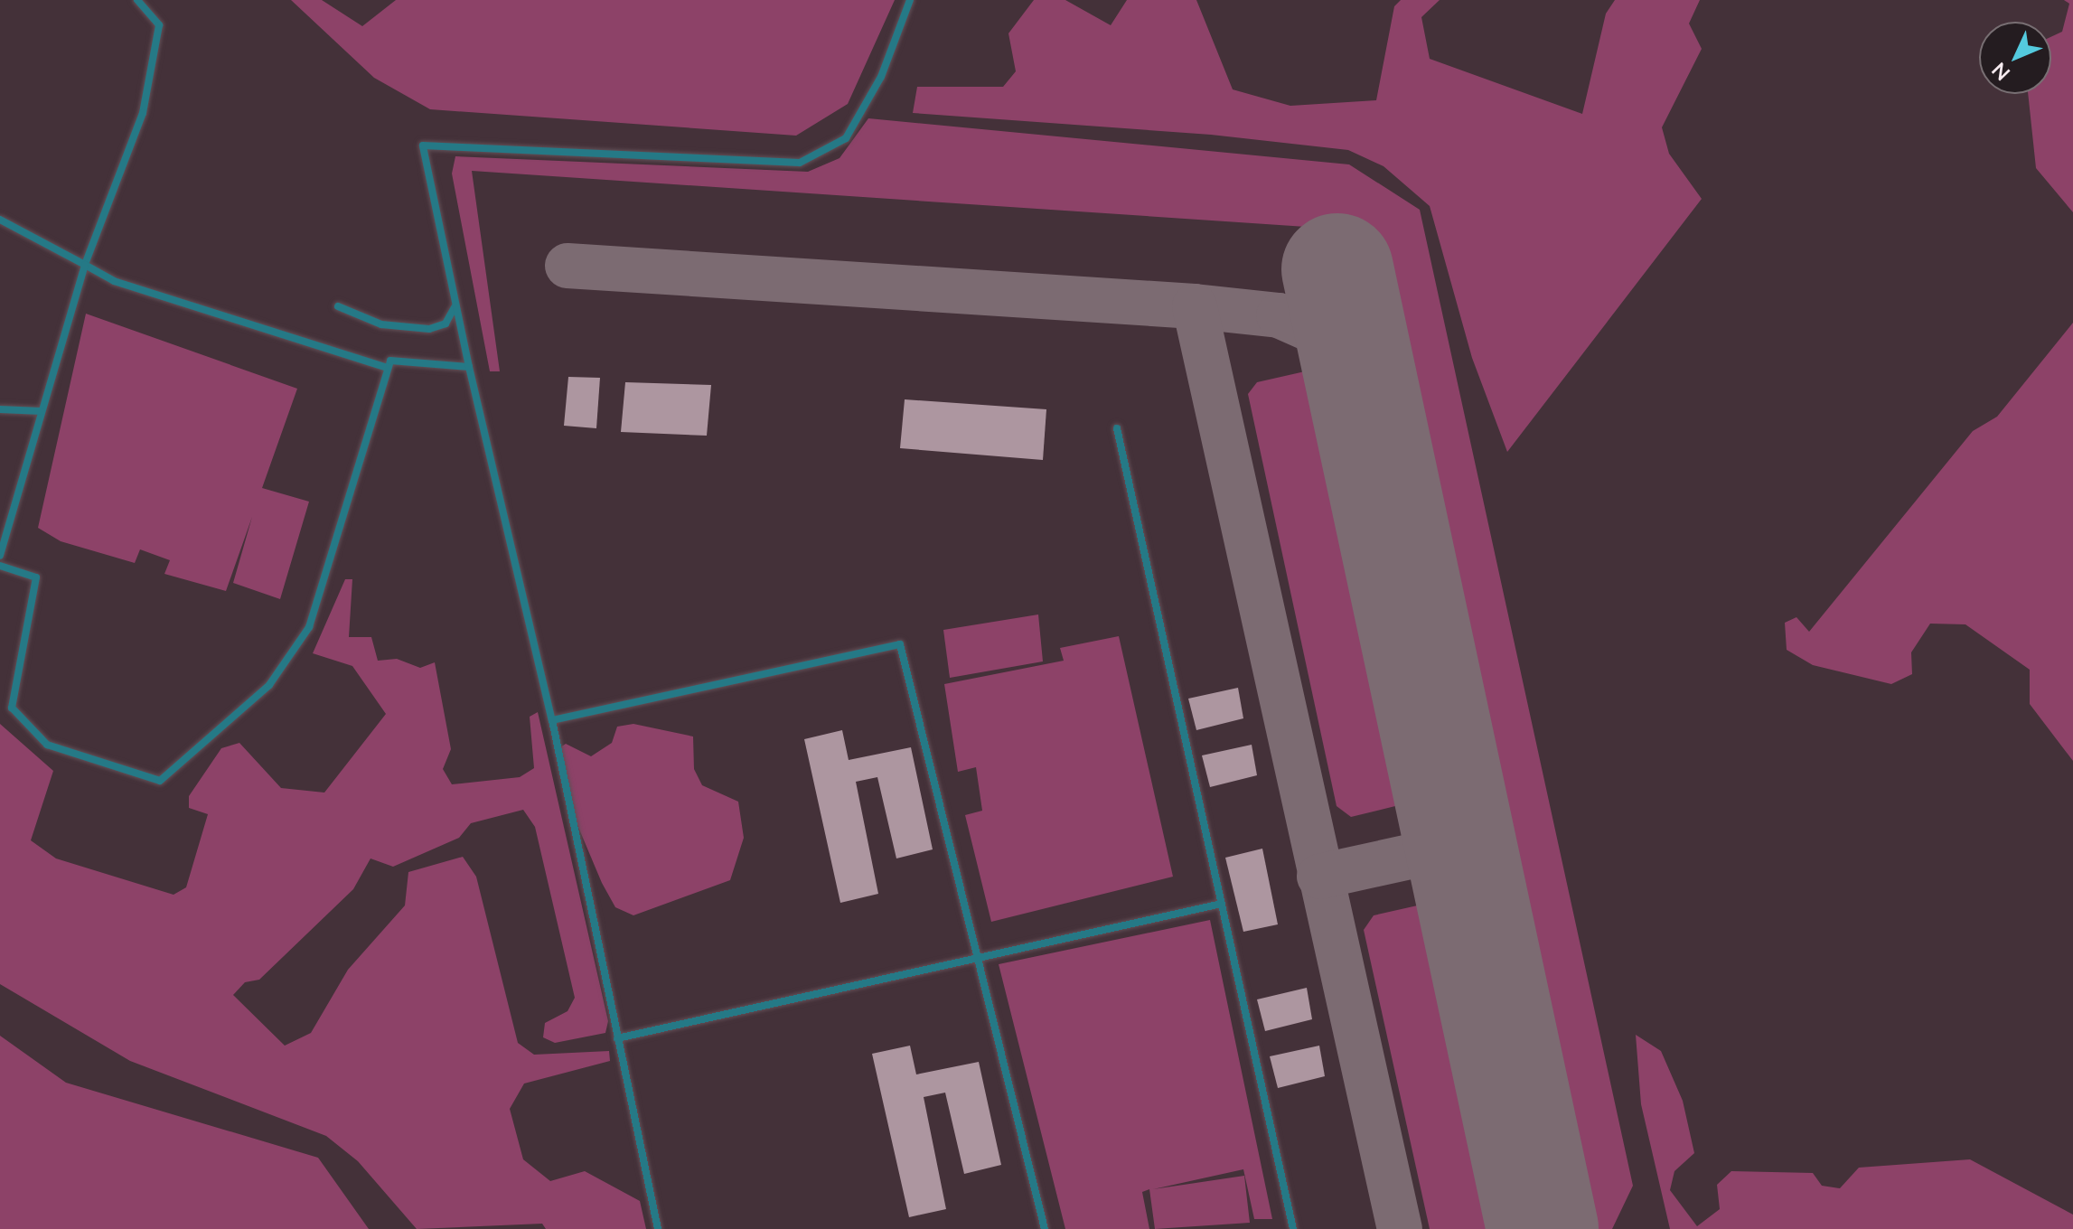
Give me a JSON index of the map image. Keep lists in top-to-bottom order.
{
  "north": "bottom left"
}
